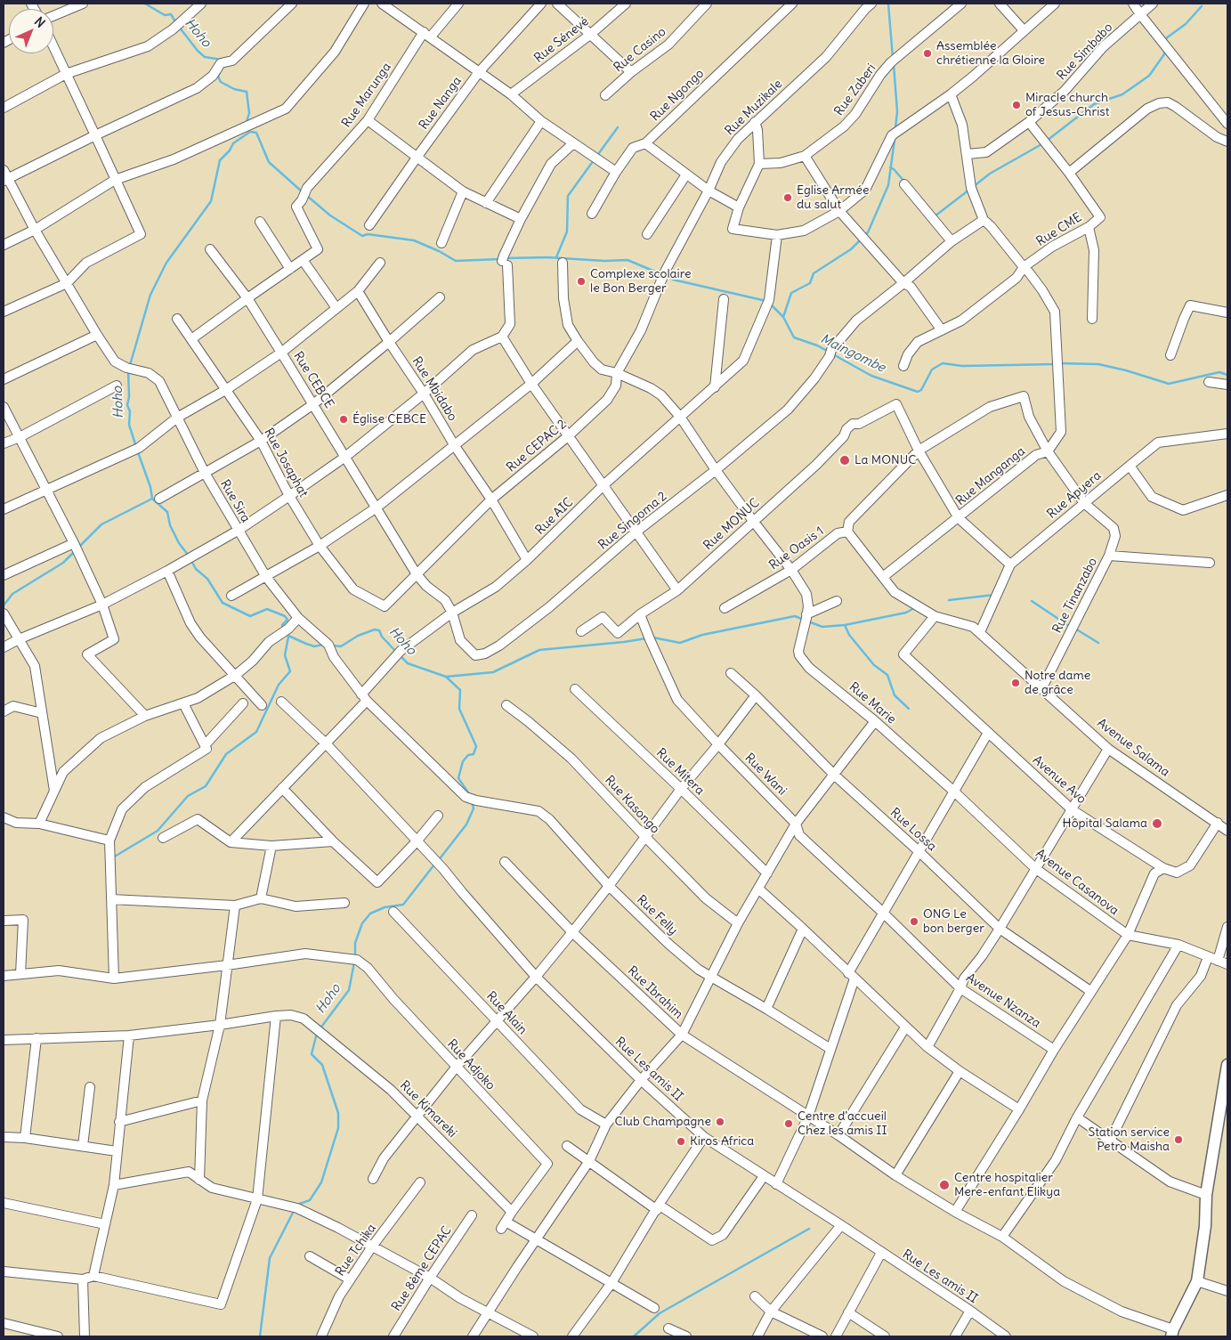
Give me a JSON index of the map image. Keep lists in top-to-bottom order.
{
  "streets": {
    "street": [
      "Rue Sénevé",
      "Rue Casino",
      "Rue Simbabo",
      "Rue Zaberi",
      "Rue Marunga",
      "Rue Ngongo",
      "Rue Nanga",
      "Rue Muzikale",
      "Rue CME",
      "Rue CEBCE",
      "Rue Mbidabo",
      "Rue CEPAC 2",
      "Rue Josaphat",
      "Rue Manganga",
      "Rue Apyera",
      "Rue Sira",
      "Rue AIC",
      "Rue Singoma 2",
      "Rue MONUC",
      "Rue Oasis 1",
      "Rue Tinanzabo",
      "Rue Marie",
      "Avenue Salama",
      "Rue Mitera",
      "Rue Wani",
      "Avenue Avo",
      "Rue Kasongo",
      "Rue Lossa",
      "Avenue Casanova",
      "Rue Felly",
      "Rue Ibrahim",
      "Avenue Nzanza",
      "Rue Alain",
      "Rue Adjoko",
      "Rue Les amis II",
      "Rue Kimareki",
      "Rue Tchika",
      "Rue 8ème CEPAC"
    ]
  },
  "crossings": [
    ["Rue Muzikale", "Rue CEPAC 2"],
    ["Rue CME", "Rue Manganga"],
    ["Rue CEBCE", "Rue CEPAC 2"],
    ["Rue CEBCE", "Rue AIC"],
    ["Rue CEBCE", "Rue Singoma 2"],
    ["Rue Mbidabo", "Rue CEPAC 2"],
    ["Rue Mbidabo", "Rue AIC"],
    ["Rue CEPAC 2", "Rue Josaphat"],
    ["Rue Manganga", "Avenue Salama"],
    ["Rue Apyera", "Avenue Salama"],
    ["Rue Sira", "Rue AIC"],
    ["Rue Sira", "Rue Felly"],
    ["Rue AIC", "Rue Singoma 2"],
    ["Rue AIC", "Rue Les amis II"],
    ["Rue MONUC", "Rue Wani"],
    ["Rue Oasis 1", "Avenue Salama"],
    ["Rue Tinanzabo", "Avenue Salama"],
    ["Rue Marie", "Avenue Casanova"],
    ["Avenue Salama", "Avenue Avo"],
    ["Rue Wani", "Avenue Nzanza"],
    ["Rue Adjoko", "Rue Kimareki"]
  ],
  "water": ["Hoho", "Maingombe"],
  "places": [
    "Assemblée chrétienne la Gloire",
    "Miracle church of Jesus-Christ",
    "Eglise Armée du salut",
    "Complexe scolaire le Bon Berger",
    "Église CEBCE",
    "La MONUC",
    "Notre dame de grâce",
    "Hôpital Salama",
    "ONG Le bon berger",
    "Club Champagne",
    "Centre d'accueil Chez les amis II",
    "Station service Petro Maisha",
    "Kiros Africa",
    "Centre hospitalier Mere-enfant Elikya"
  ],
  "north": "top right"
}
